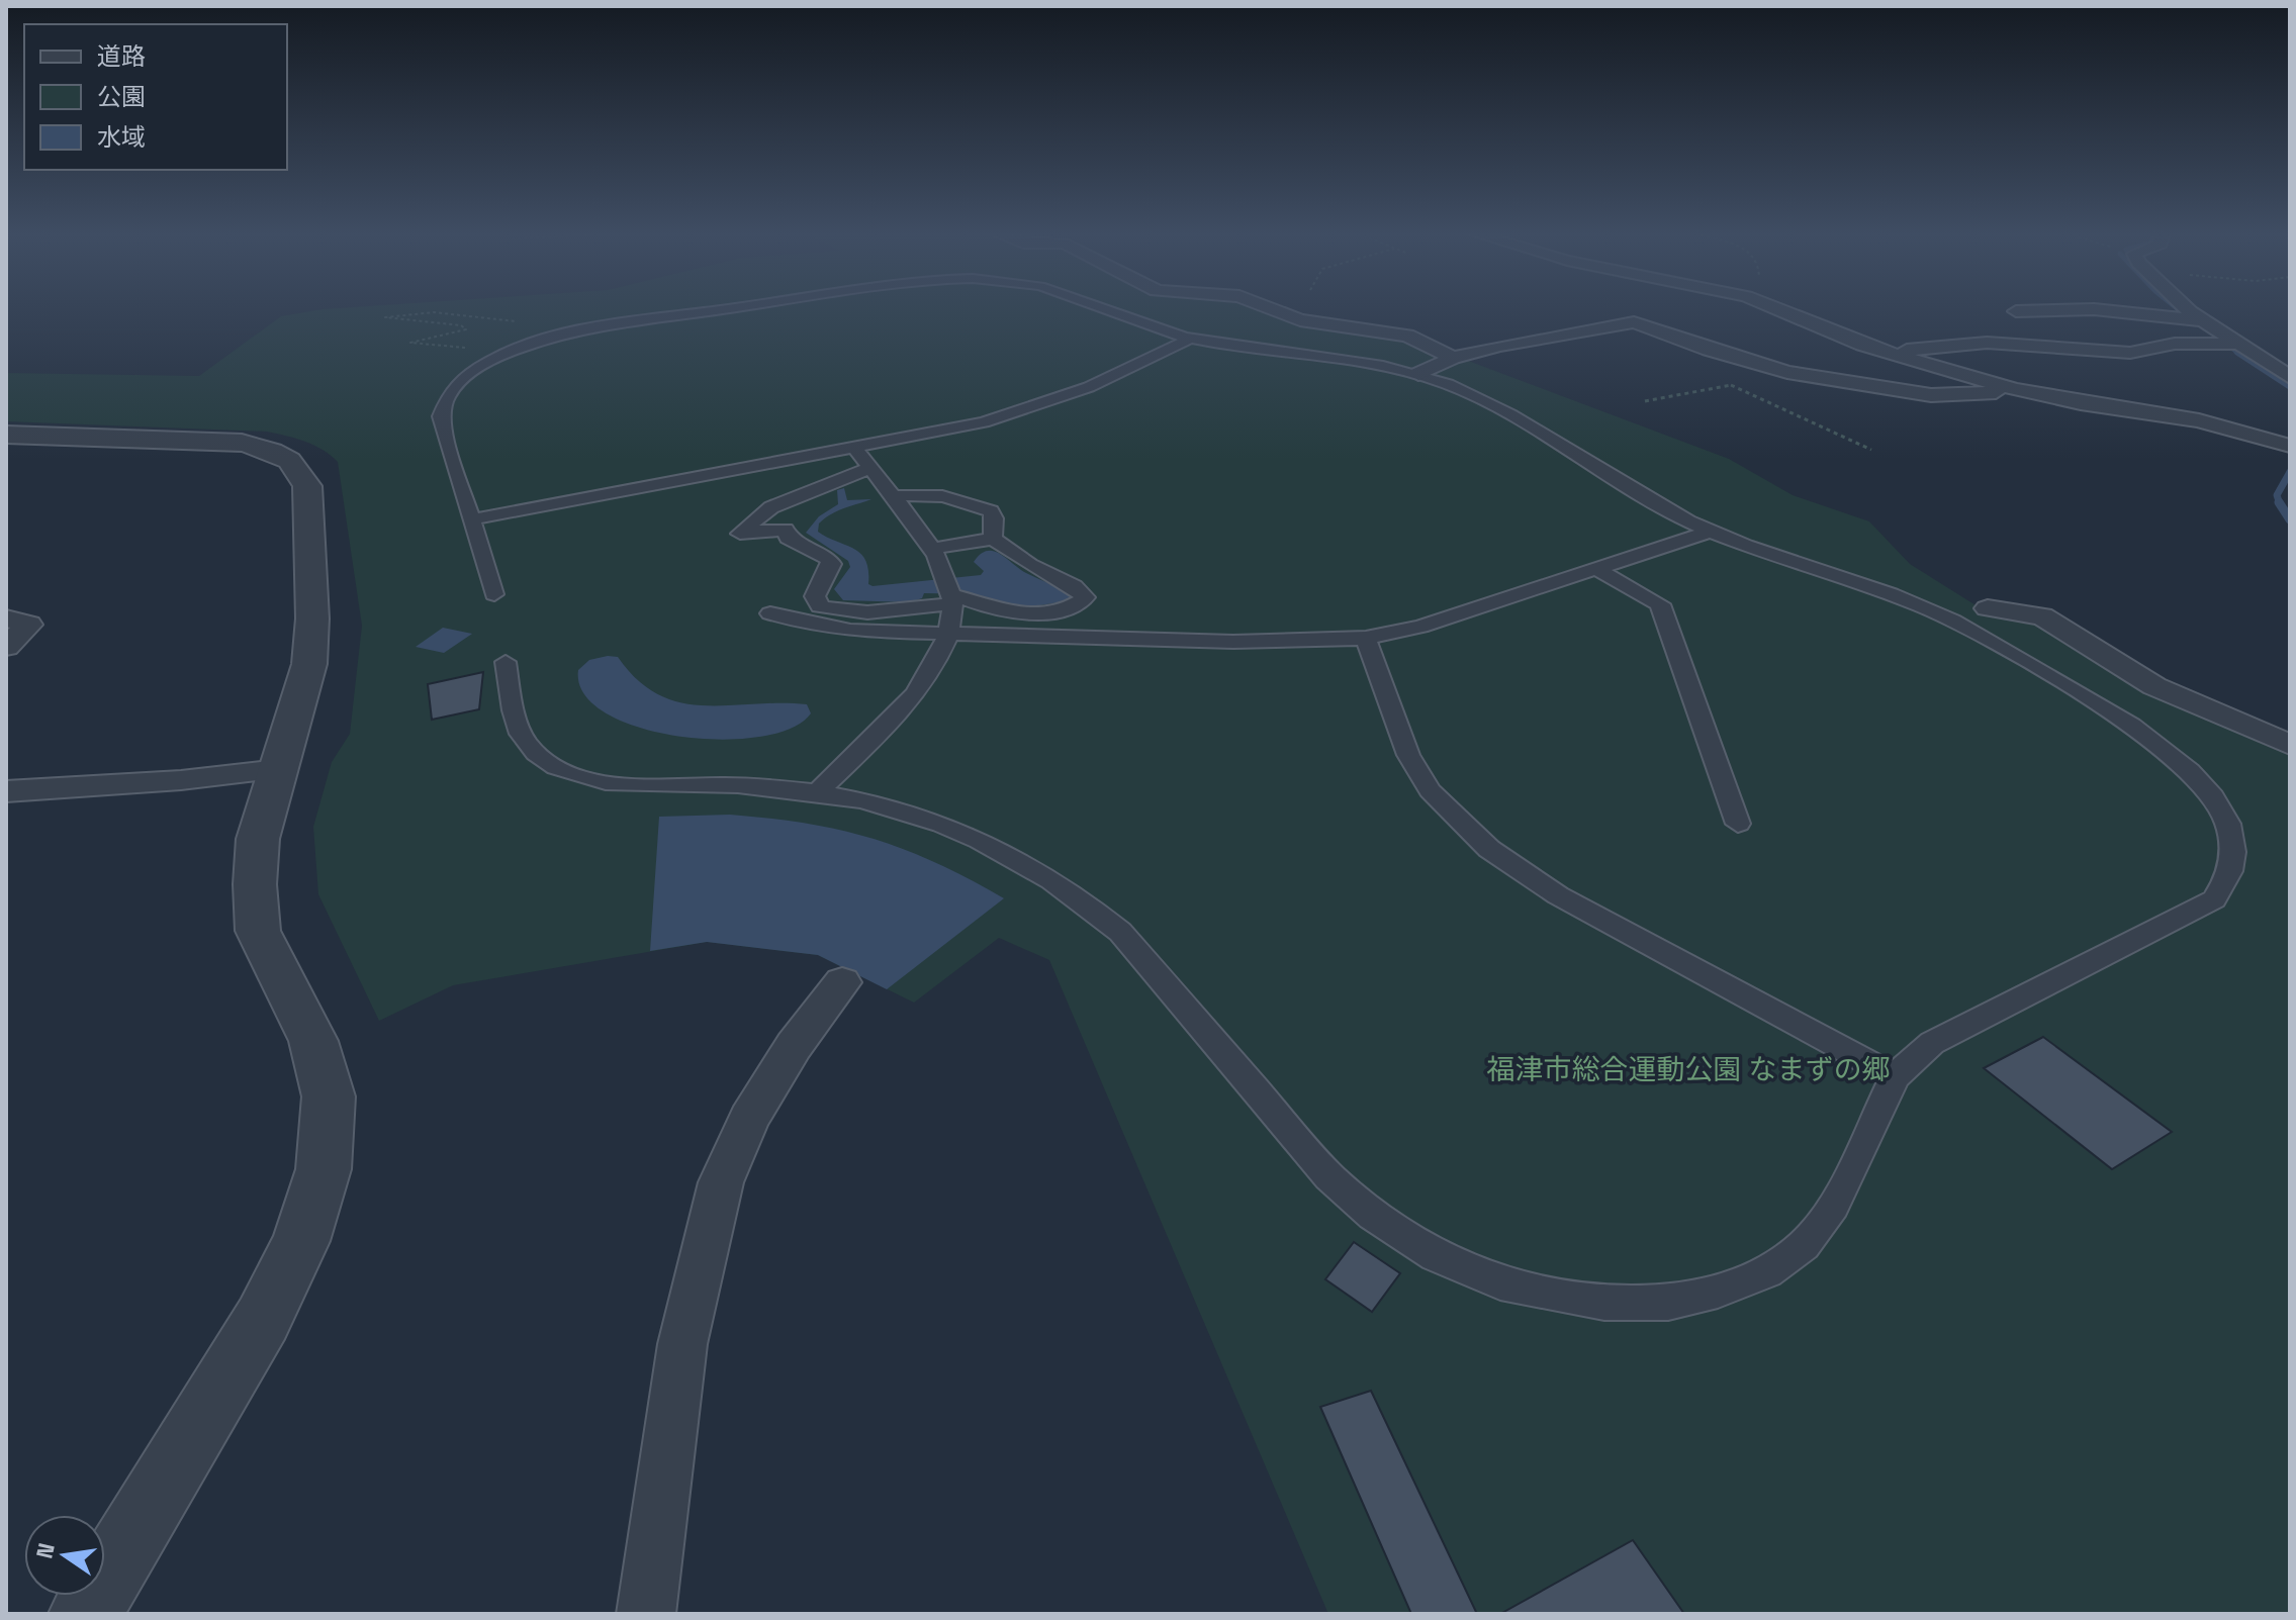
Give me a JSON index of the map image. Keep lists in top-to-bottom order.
{
  "parks": ["福津市総合運動公園 なまずの郷"],
  "legend": ["道路", "公園", "水域"],
  "north": "left"
}
